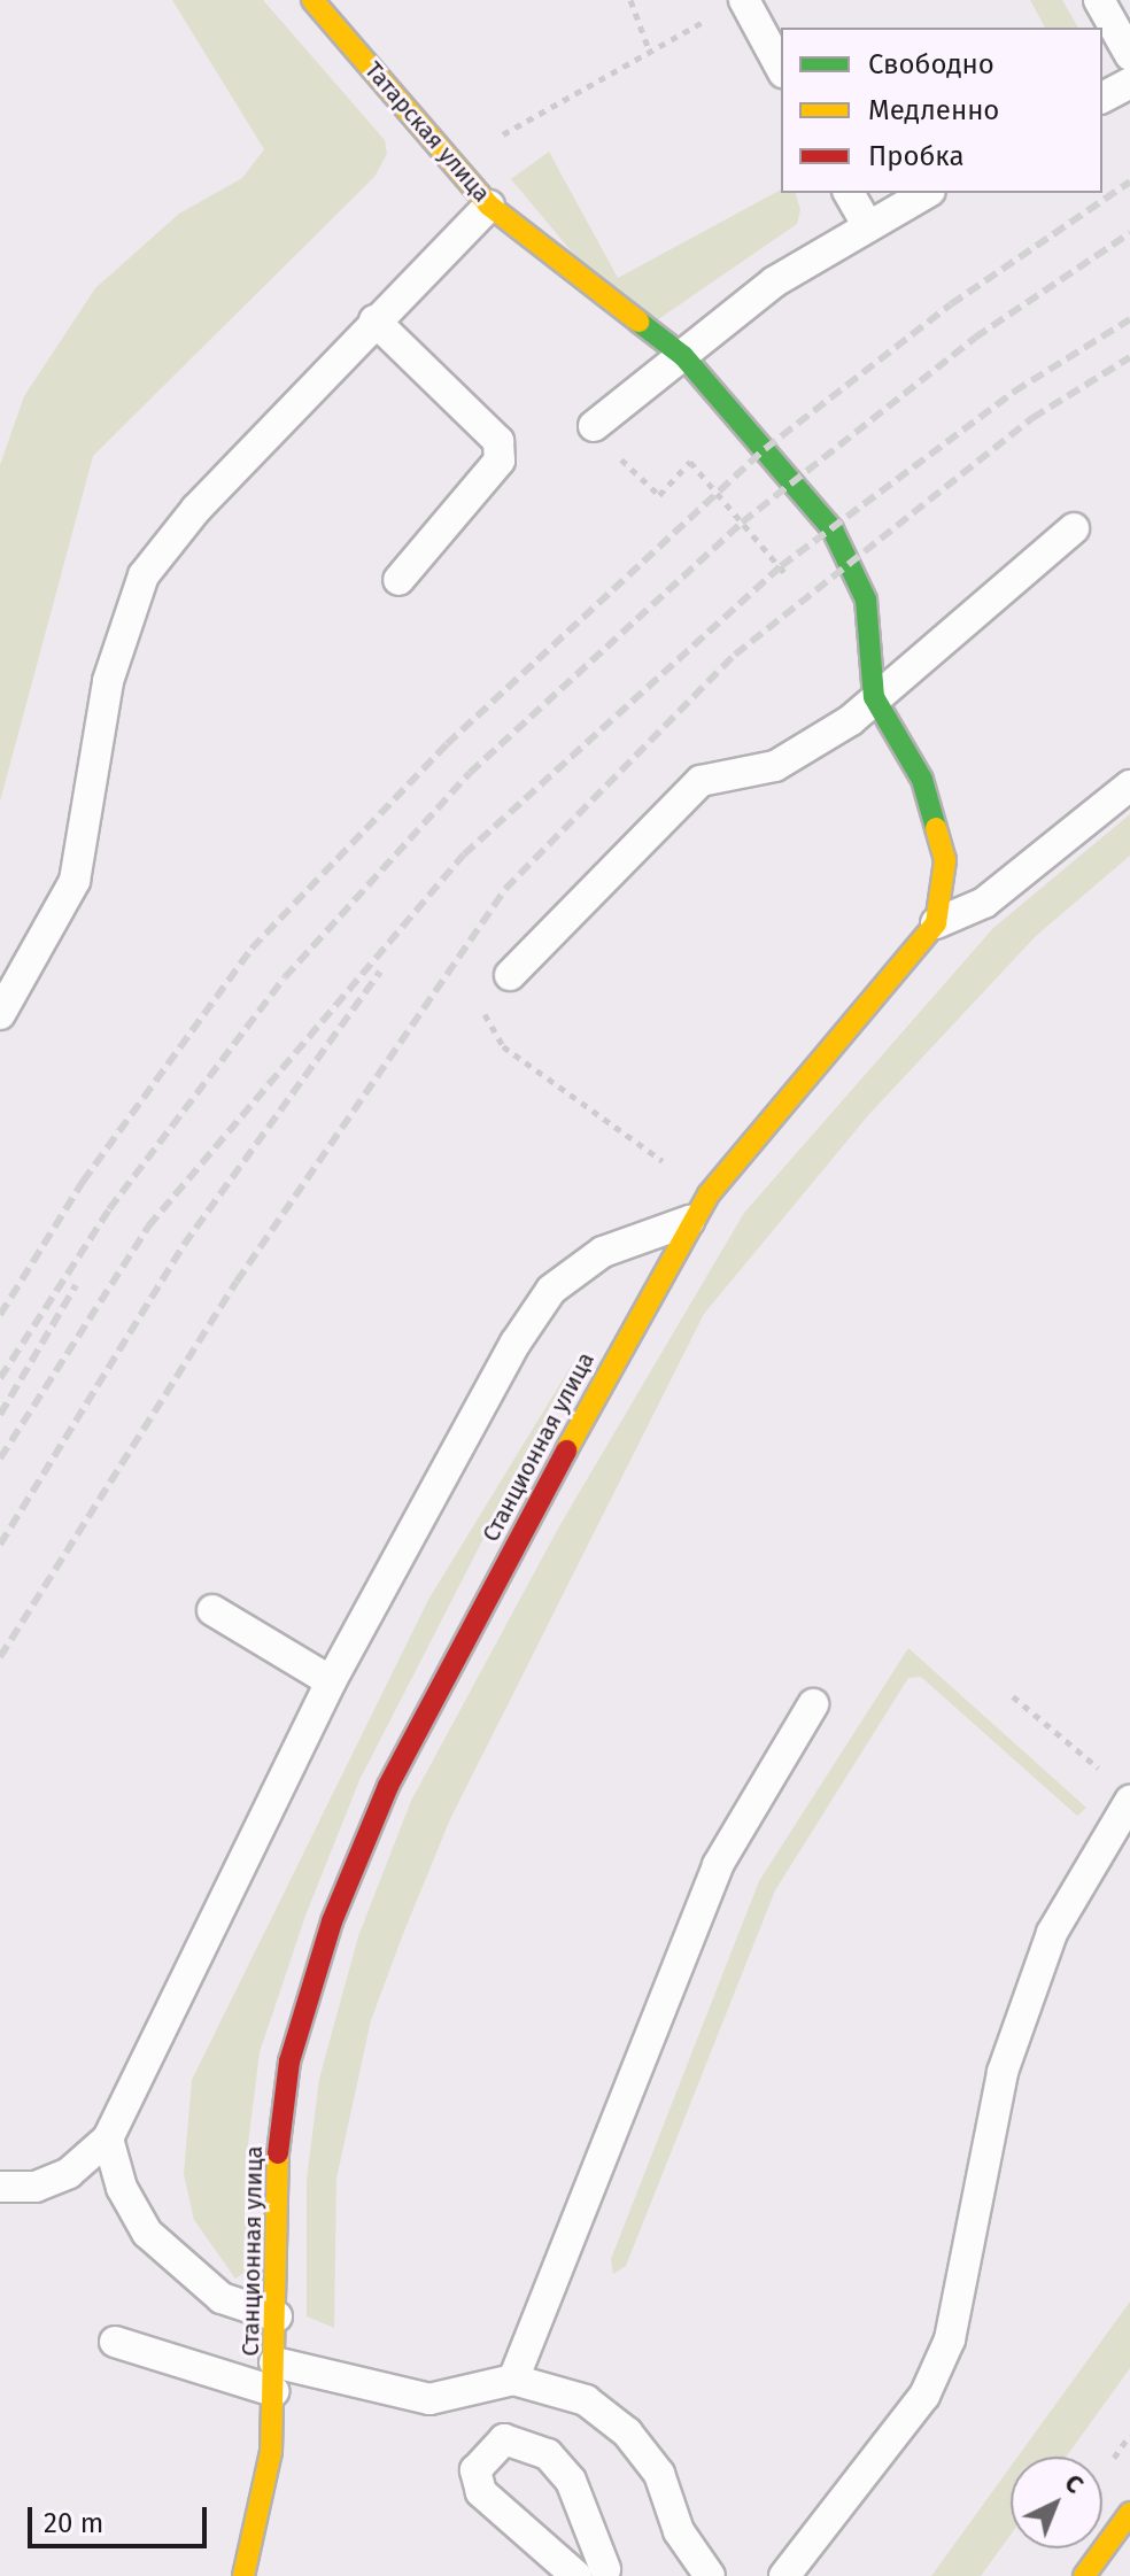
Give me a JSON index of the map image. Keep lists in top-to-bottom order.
{
  "streets": {
    "street": ["Татарская улица", "Станционная улица"]
  },
  "legend": ["Свободно", "Медленно", "Пробка"],
  "scale_bar": "20 m",
  "north": "top right"
}
